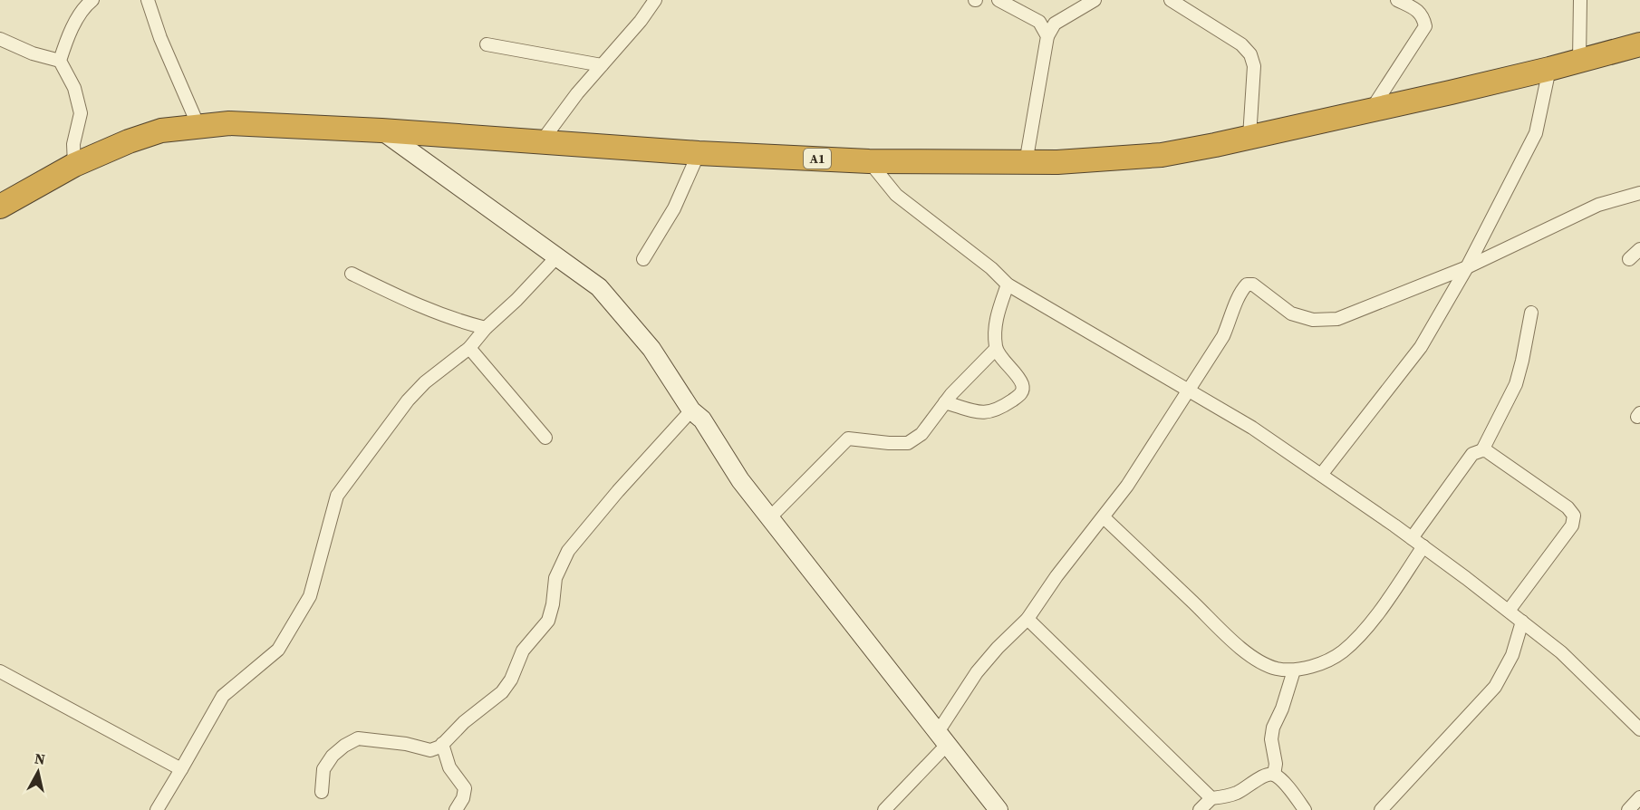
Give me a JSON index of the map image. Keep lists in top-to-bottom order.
{
  "streets": {
    "highway": ["A1"]
  },
  "north": "top"
}
